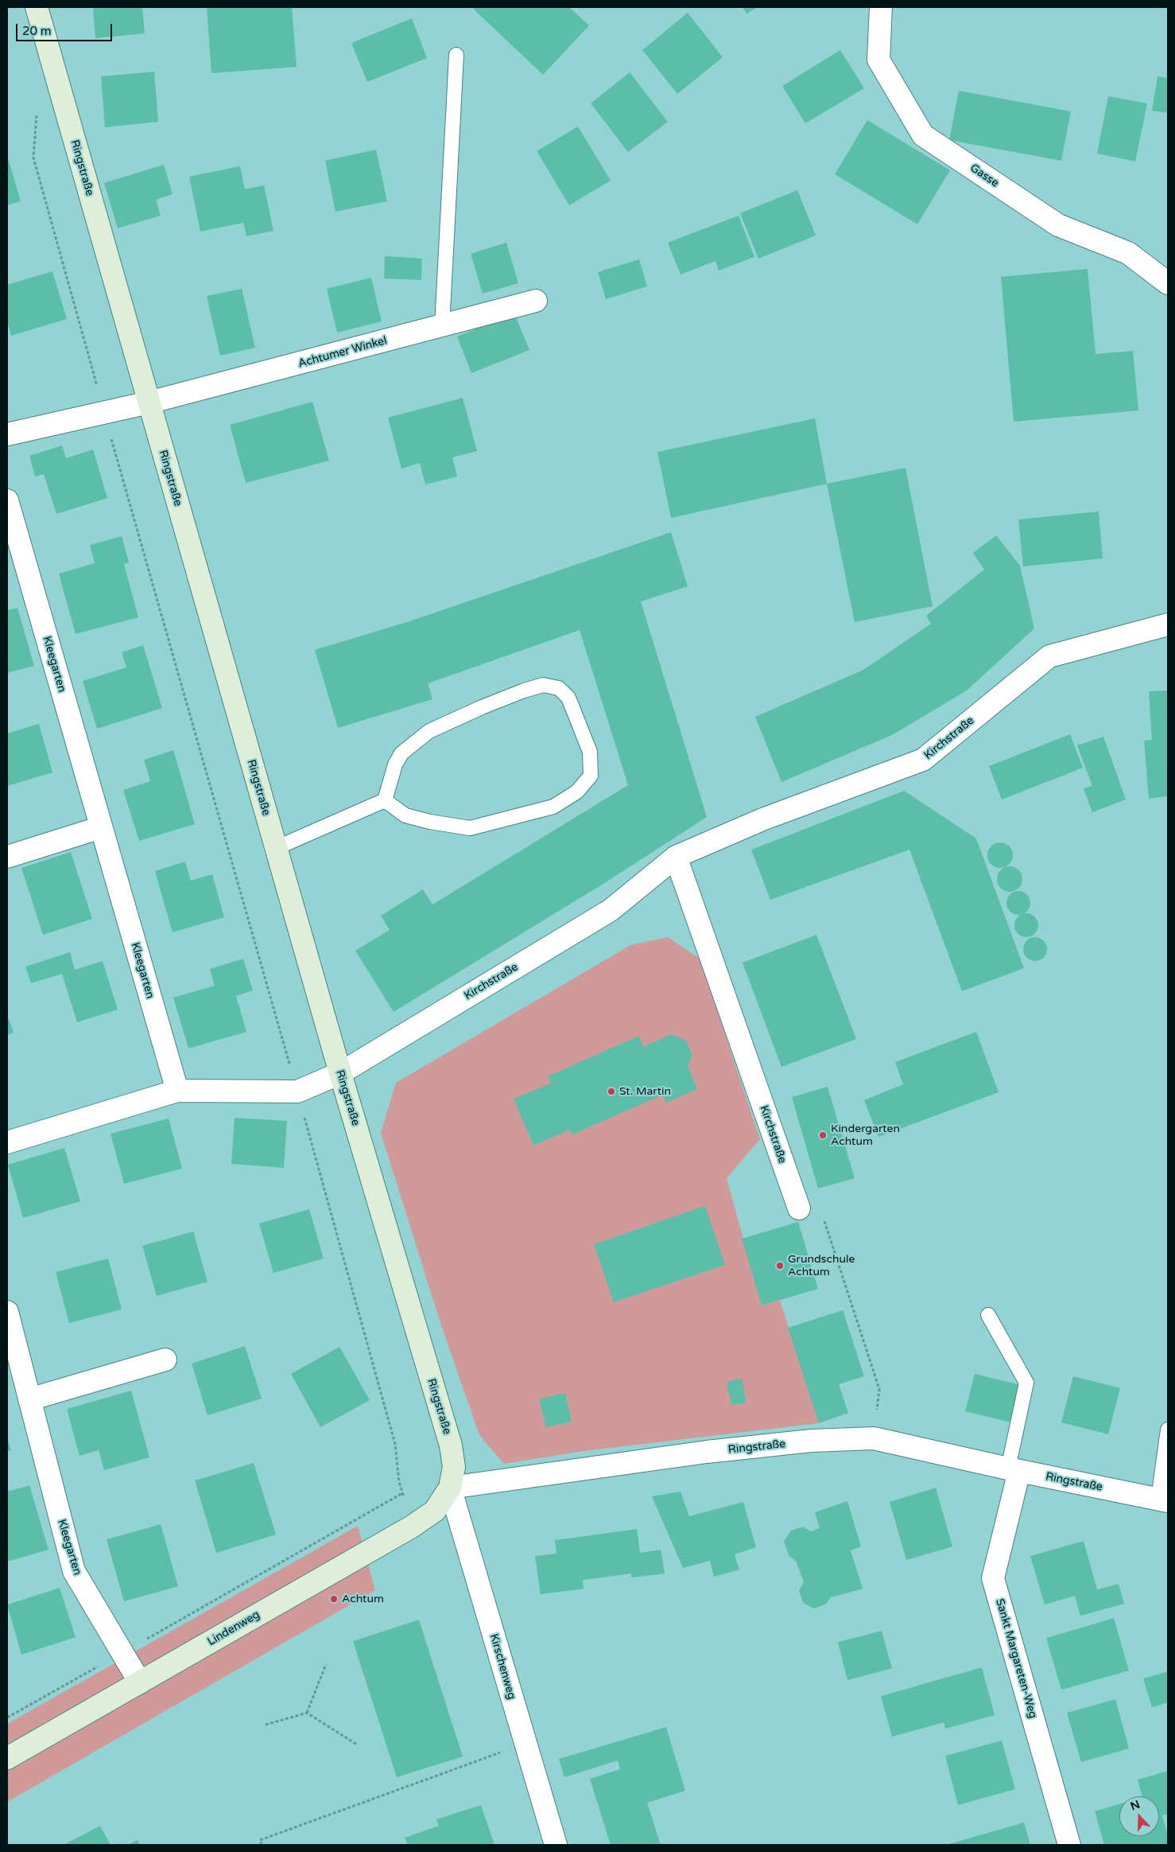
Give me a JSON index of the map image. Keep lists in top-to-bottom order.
{
  "streets": {
    "street": [
      "Ringstraße",
      "Gasse",
      "Achtumer Winkel",
      "Kleegarten",
      "Kirchstraße",
      "Lindenweg",
      "Sankt Margareten-Weg",
      "Kirschenweg"
    ]
  },
  "crossings": [
    ["Ringstraße", "Achtumer Winkel"],
    ["Ringstraße", "Kirchstraße"],
    ["Ringstraße", "Lindenweg"],
    ["Ringstraße", "Sankt Margareten-Weg"],
    ["Ringstraße", "Kirschenweg"],
    ["Kleegarten", "Lindenweg"],
    ["Lindenweg", "Kirschenweg"]
  ],
  "places": [
    "St. Martin",
    "Kindergarten Achtum",
    "Grundschule Achtum",
    "Achtum"
  ],
  "scale_bar": "20 m",
  "north": "top"
}
